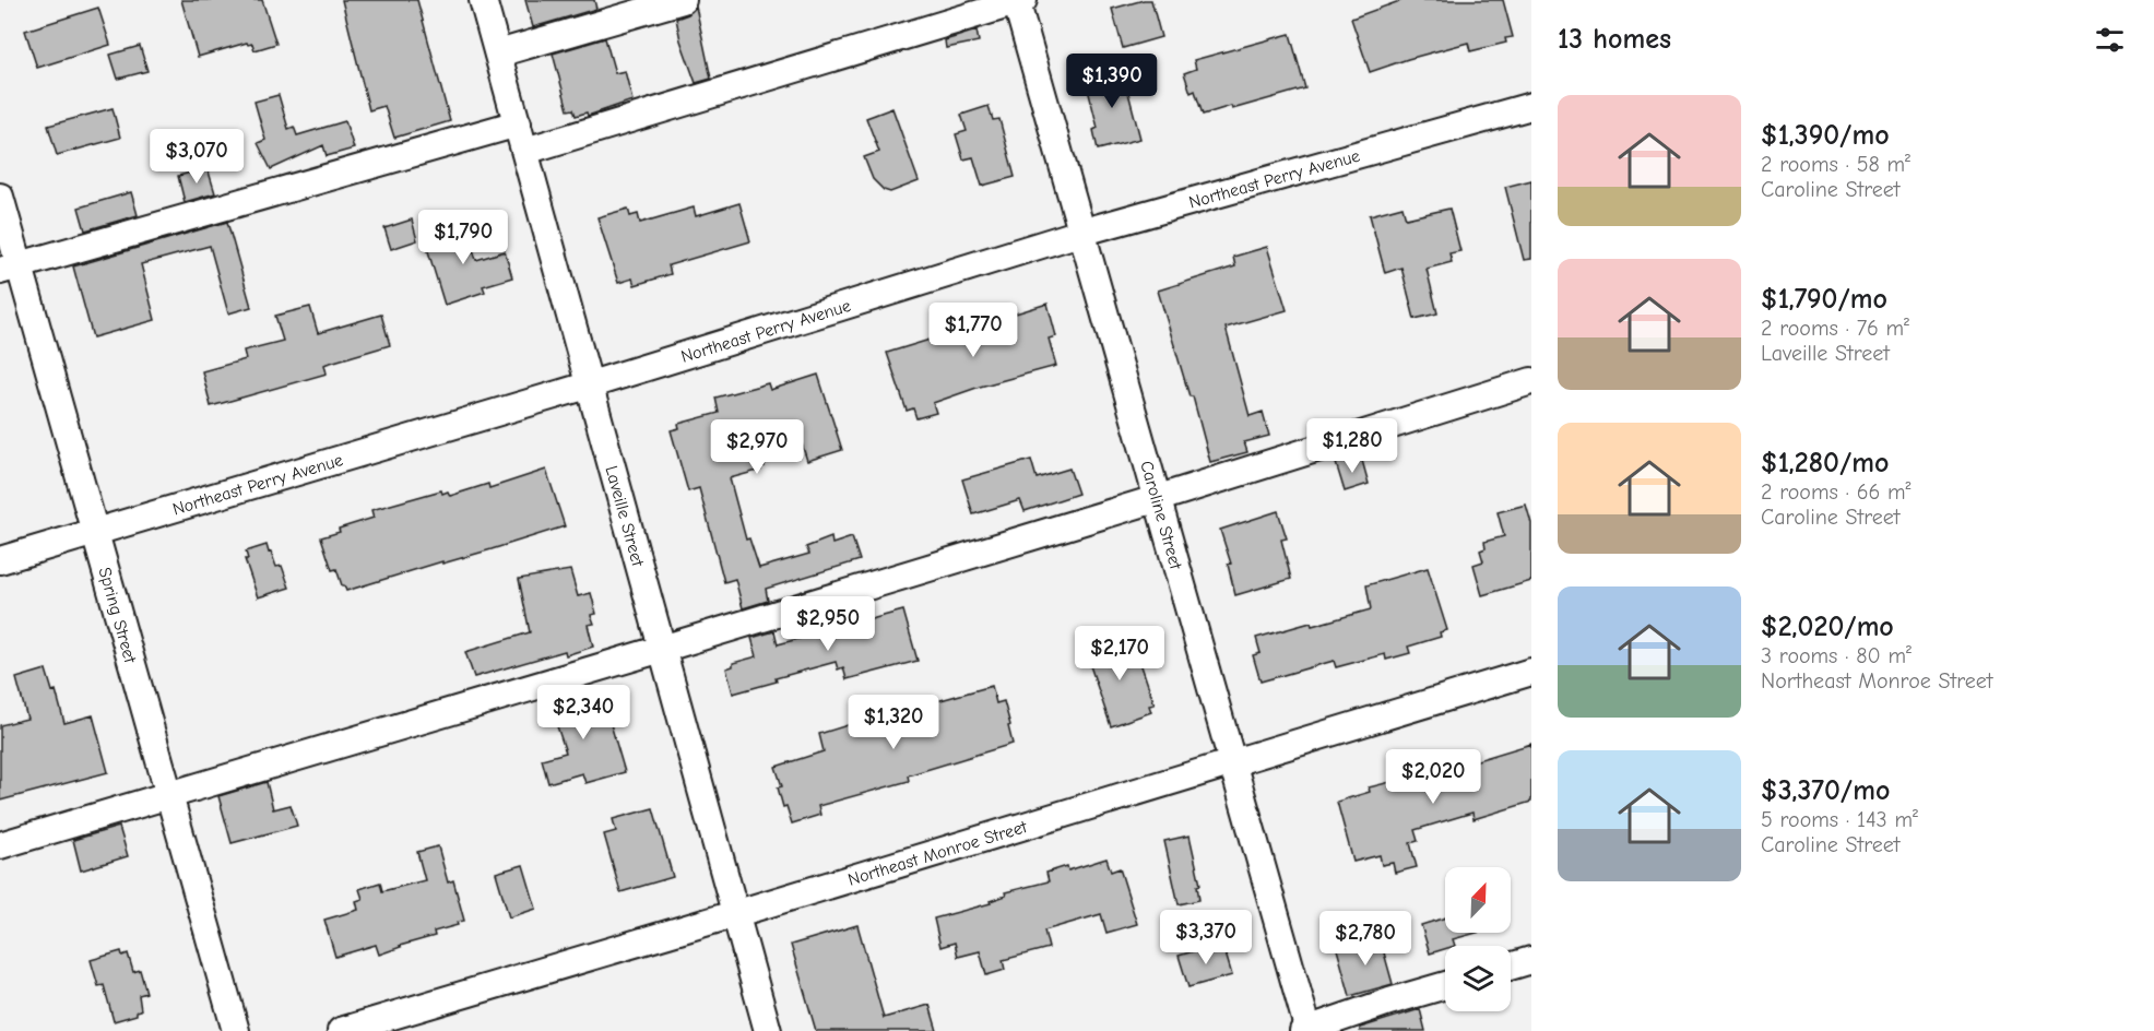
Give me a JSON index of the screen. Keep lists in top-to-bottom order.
{
  "streets": {
    "street": [
      "Northeast Perry Avenue",
      "Laveille Street",
      "Caroline Street",
      "Spring Street",
      "Northeast Monroe Street"
    ]
  },
  "crossings": [
    ["Northeast Perry Avenue", "Laveille Street"],
    ["Northeast Perry Avenue", "Caroline Street"],
    ["Northeast Perry Avenue", "Spring Street"],
    ["Laveille Street", "Northeast Monroe Street"],
    ["Caroline Street", "Northeast Monroe Street"]
  ],
  "north": "top right",
  "page": {
    "heading": "13 homes",
    "price": [
      "$1,390",
      "$3,070",
      "$1,790",
      "$1,770",
      "$1,280",
      "$2,970",
      "$2,950",
      "$2,170",
      "$2,340",
      "$1,320",
      "$2,020",
      "$3,370",
      "$2,780"
    ],
    "list": [
      {
        "name": "$1,390/mo",
        "note": "2 rooms · 58 m² · Caroline Street"
      },
      {
        "name": "$1,790/mo",
        "note": "2 rooms · 76 m² · Laveille Street"
      },
      {
        "name": "$1,280/mo",
        "note": "2 rooms · 66 m² · Caroline Street"
      },
      {
        "name": "$2,020/mo",
        "note": "3 rooms · 80 m² · Northeast Monroe Street"
      },
      {
        "name": "$3,370/mo",
        "note": "5 rooms · 143 m² · Caroline Street"
      }
    ]
  }
}
